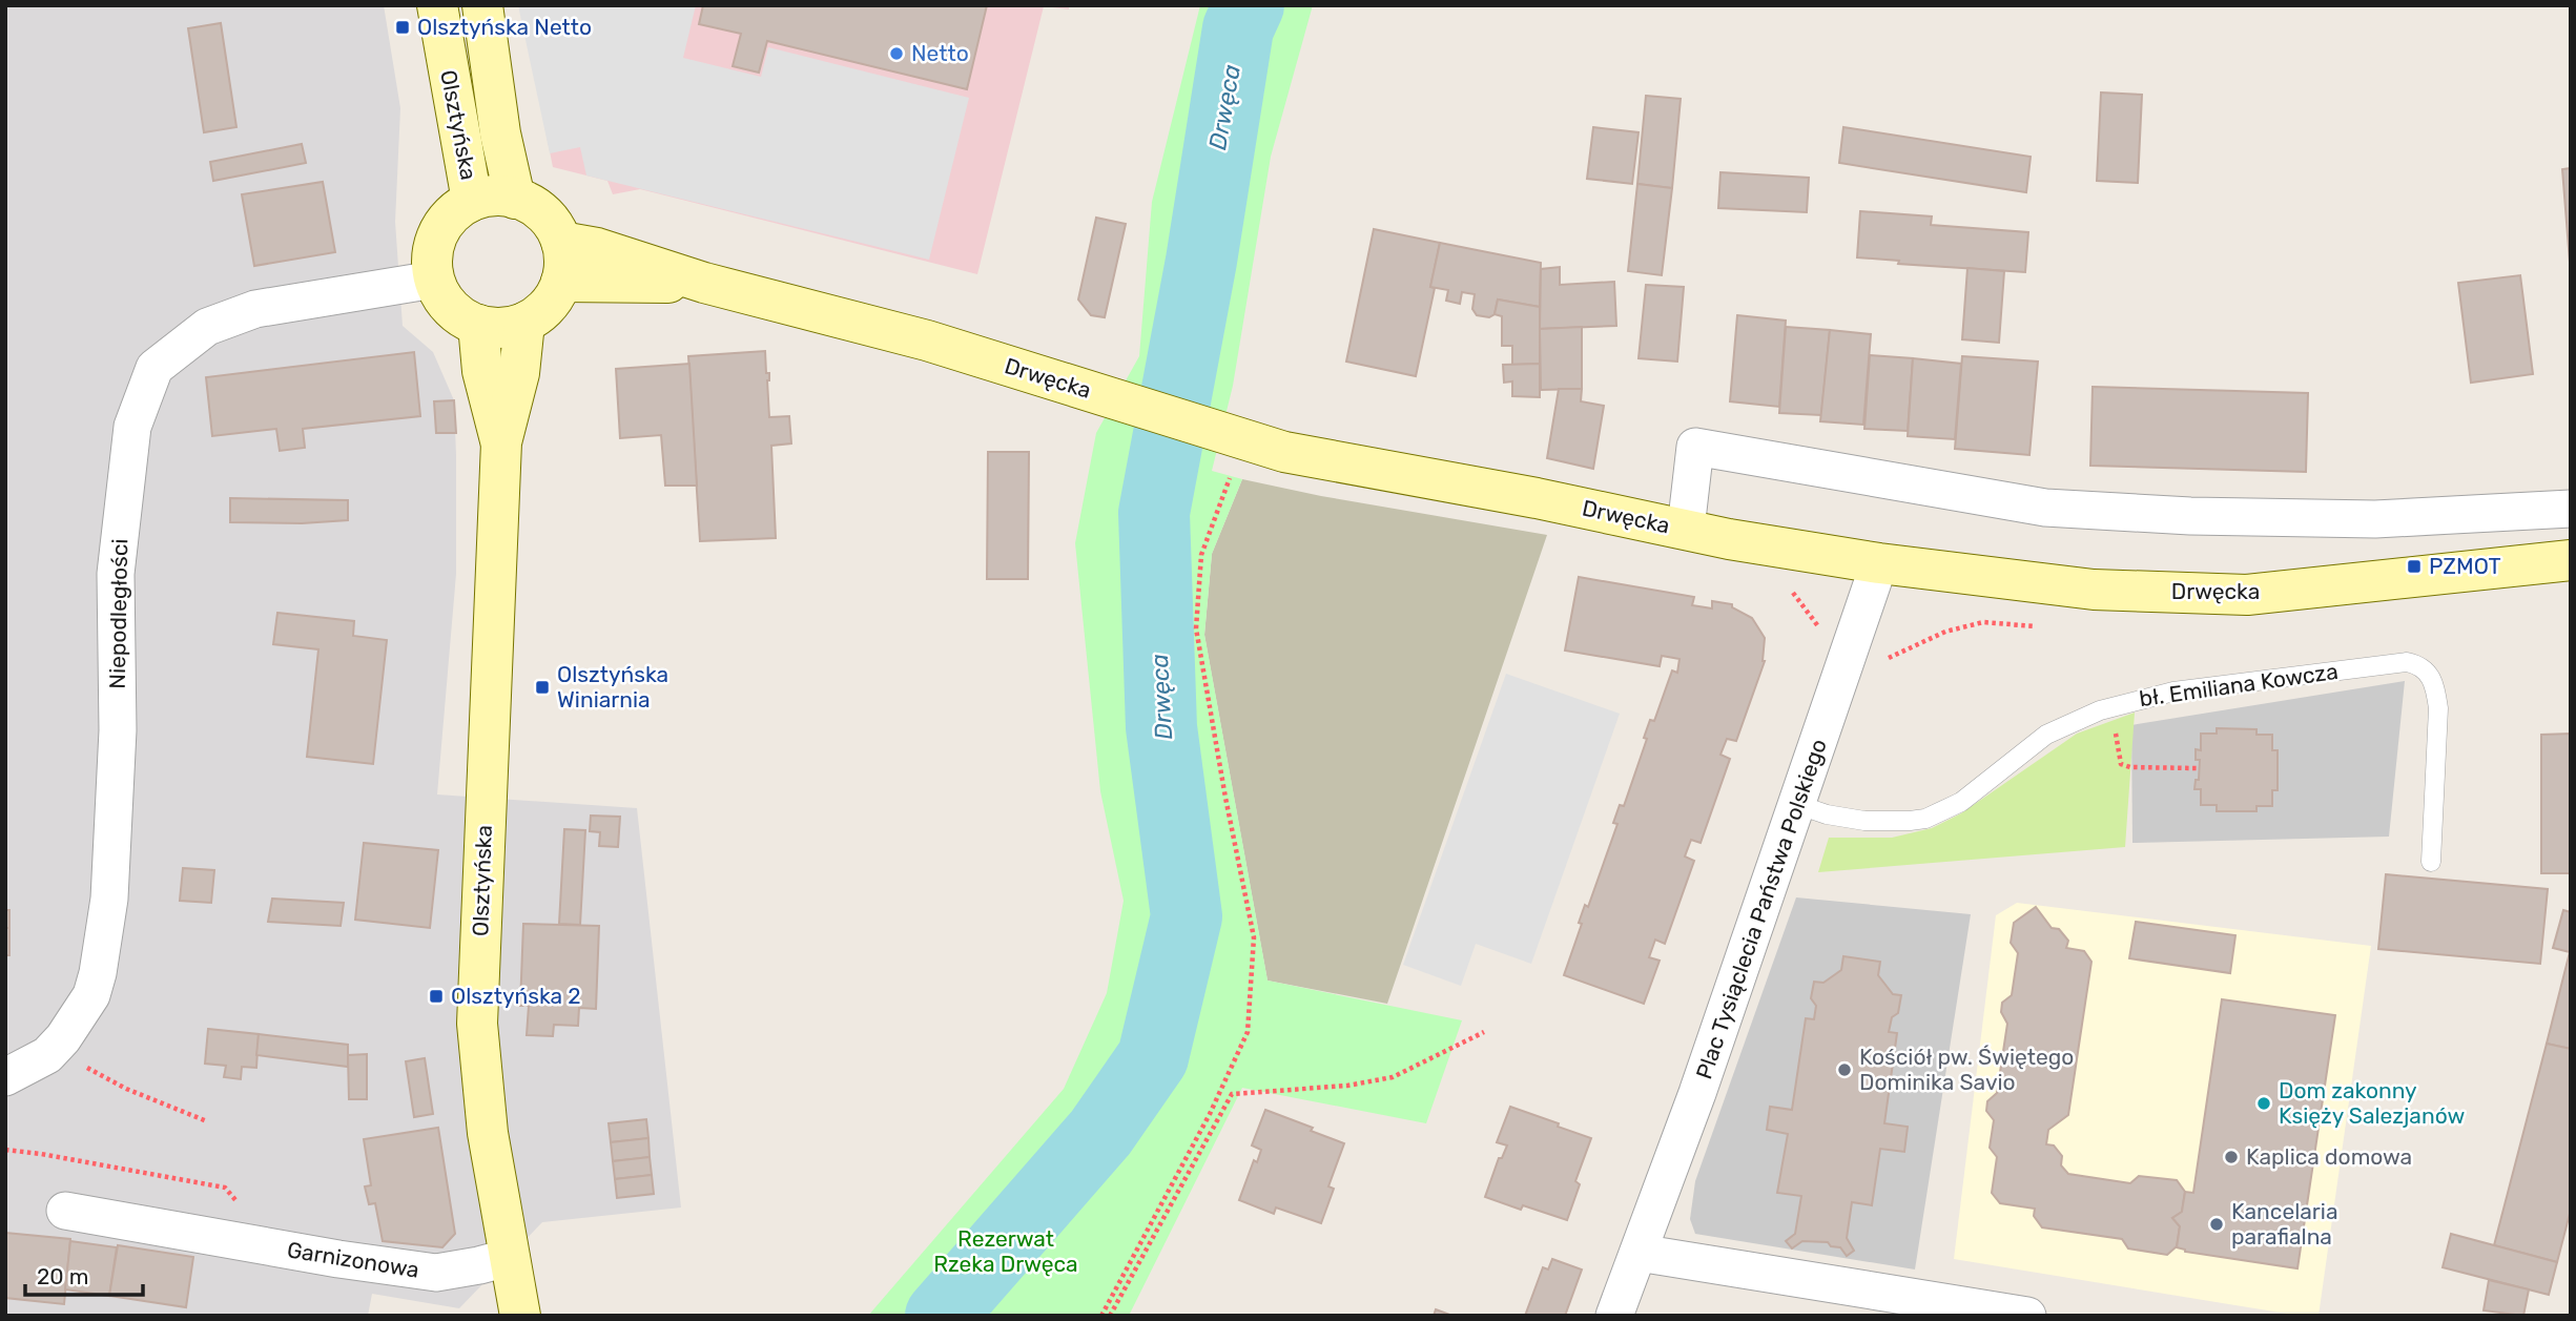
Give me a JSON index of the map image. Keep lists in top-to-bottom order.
{
  "streets": {
    "street": [
      "Olsztyńska",
      "Drwęcka",
      "Niepodległości",
      "Plac Tysiąclecia Państwa Polskiego",
      "Garnizonowa"
    ],
    "lane": ["bł. Emiliana Kowcza"]
  },
  "crossings": [
    ["Olsztyńska", "Drwęcka"],
    ["Olsztyńska", "Niepodległości"],
    ["Olsztyńska", "Garnizonowa"],
    ["Drwęcka", "Niepodległości"],
    ["Drwęcka", "Plac Tysiąclecia Państwa Polskiego"],
    ["bł. Emiliana Kowcza", "Plac Tysiąclecia Państwa Polskiego"]
  ],
  "water": ["Drwęca"],
  "parks": ["Rezerwat Rzeka Drwęca"],
  "places": {
    "transit": [
      "Olsztyńska Netto",
      "PZMOT",
      "Olsztyńska Winiarnia",
      "Olsztyńska 2"
    ],
    "other": [
      "Netto",
      "Kościół pw. Świętego Dominika Savio",
      "Dom zakonny Księży Salezjanów",
      "Kaplica domowa",
      "Kancelaria parafialna"
    ]
  },
  "scale_bar": "20 m"
}
